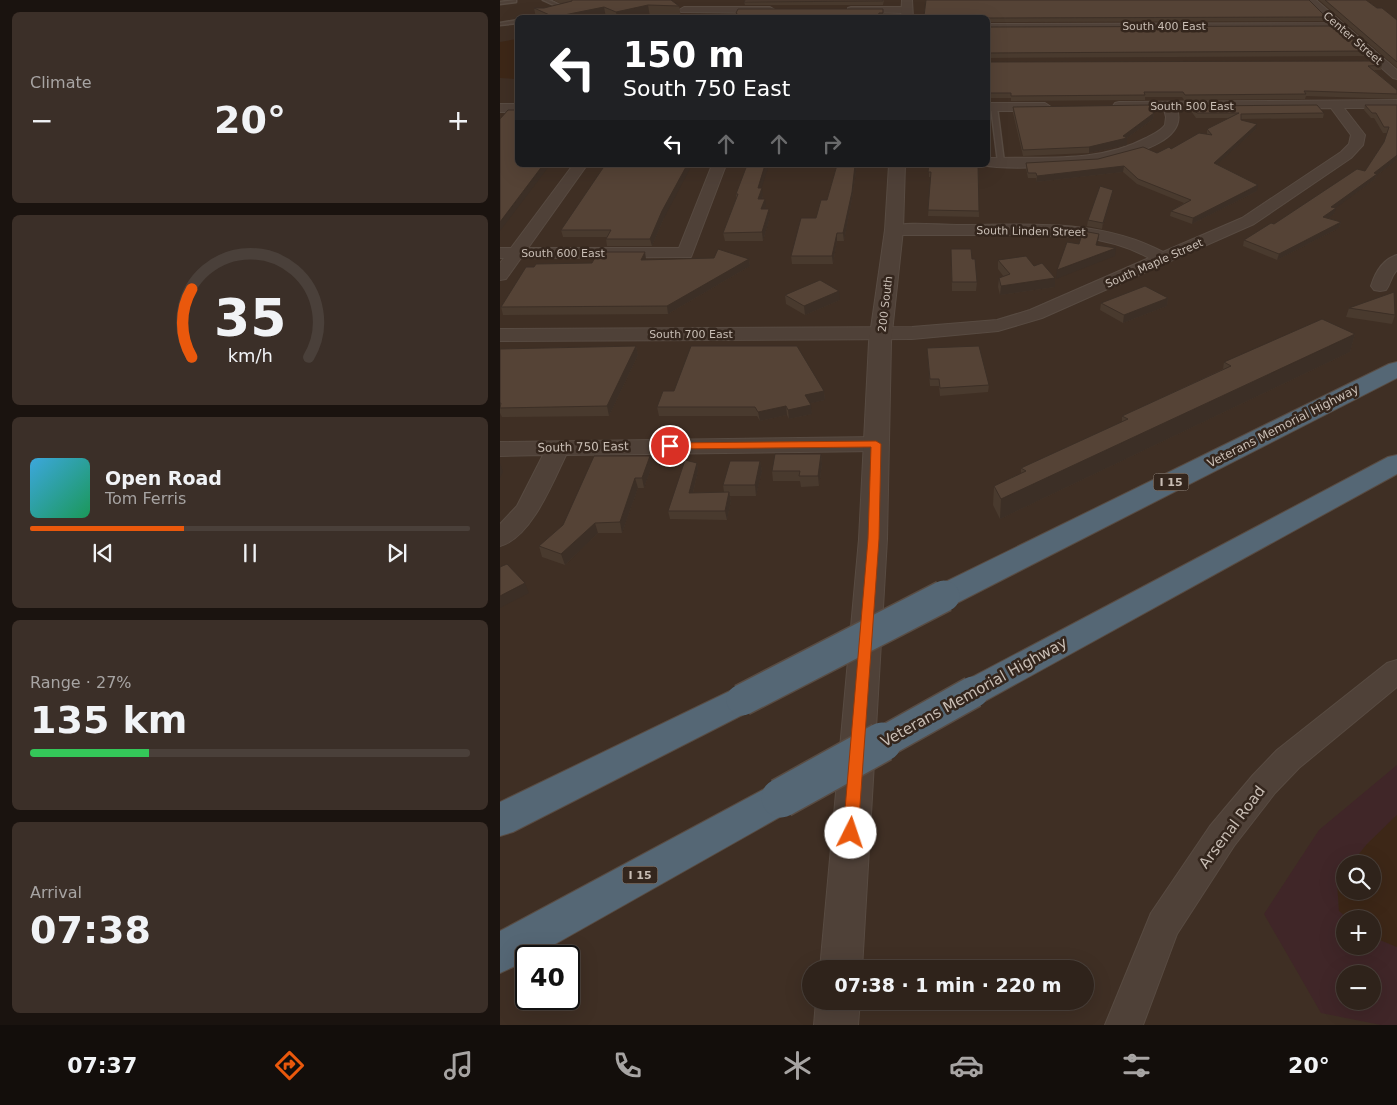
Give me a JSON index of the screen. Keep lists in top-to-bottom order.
{
  "streets": {
    "highway": ["Veterans Memorial Highway", "I 15"],
    "street": [
      "South 400 East",
      "Center Street",
      "South 500 East",
      "South Linden Street",
      "South 600 East",
      "South Maple Street",
      "200 South",
      "South 700 East",
      "South 750 East",
      "Arsenal Road"
    ]
  },
  "crossings": [
    ["South 400 East", "Center Street"],
    ["South 500 East", "South Maple Street"],
    ["South Linden Street", "South Maple Street"],
    ["South Linden Street", "200 South"],
    ["South Maple Street", "200 South"],
    ["South Maple Street", "South 700 East"],
    ["200 South", "South 700 East"],
    ["200 South", "South 750 East"]
  ],
  "page": {
    "tile": [
      "Climate",
      ["Range · 27%", "135 km"],
      ["Arrival", "07:38"]
    ],
    "turn": ["150 m", "South 750 East"],
    "heat": ["−", "20°", "+"],
    "song": ["Open Road", "Tom Ferris"],
    "map_buttons": ["+", "−"],
    "limit": "40",
    "trip": "07:38 · 1 min · 220 m",
    "tabs": ["07:37", "20°"],
    "gauge": ["35", "km/h"]
  }
}
